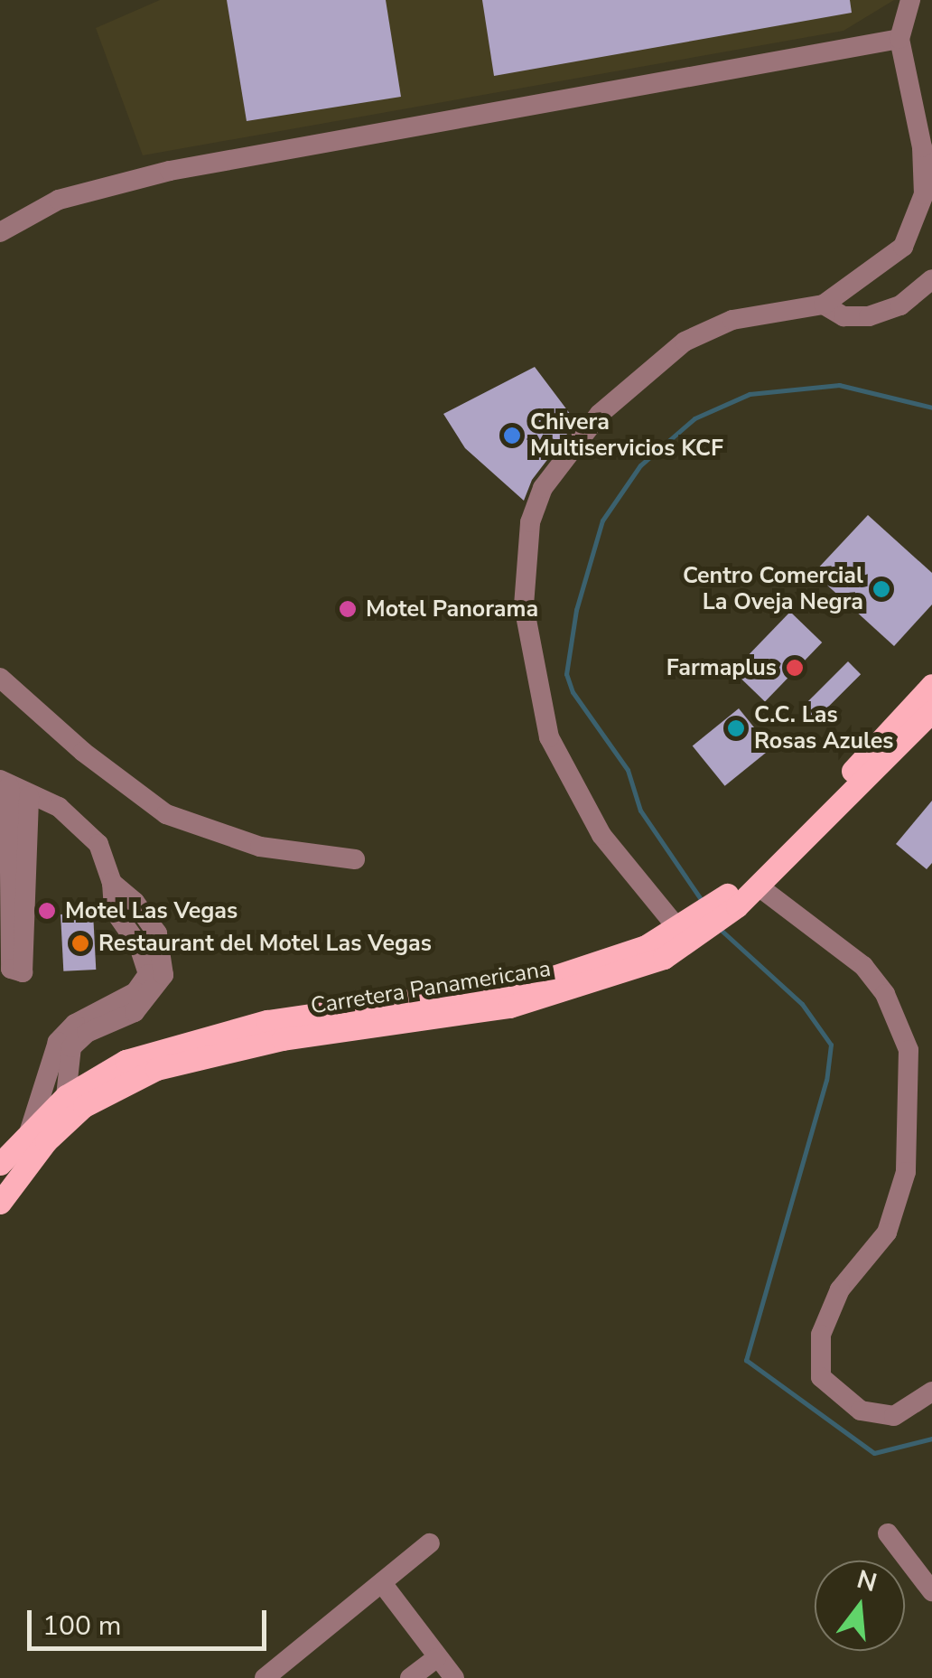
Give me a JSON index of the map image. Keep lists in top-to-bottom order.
{
  "streets": {
    "main road": ["Carretera Panamericana"]
  },
  "places": [
    "Chivera Multiservicios KCF",
    "Centro Comercial La Oveja Negra",
    "Motel Panorama",
    "Farmaplus",
    "C.C. Las Rosas Azules",
    "Motel Las Vegas",
    "Restaurant del Motel Las Vegas"
  ],
  "scale_bar": "100 m",
  "north": "top"
}
